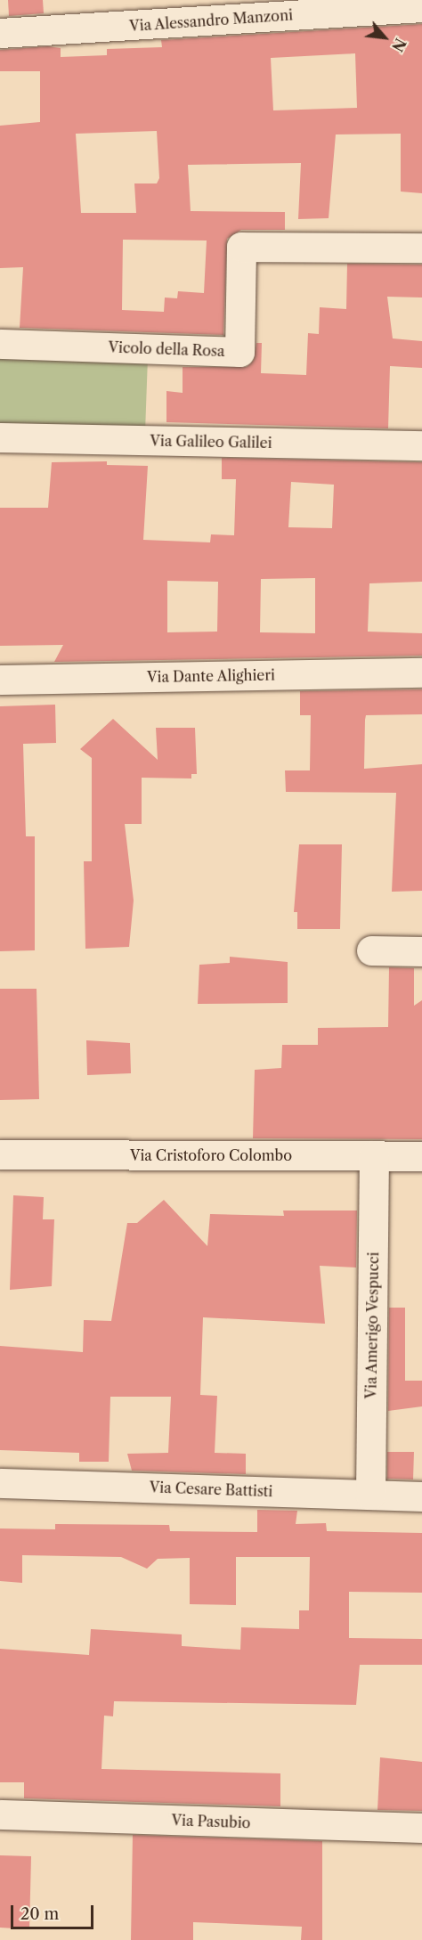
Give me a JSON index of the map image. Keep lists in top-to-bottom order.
{
  "streets": {
    "street": [
      "Via Alessandro Manzoni",
      "Vicolo della Rosa",
      "Via Galileo Galilei",
      "Via Dante Alighieri",
      "Via Cristoforo Colombo",
      "Via Amerigo Vespucci",
      "Via Cesare Battisti",
      "Via Pasubio"
    ]
  },
  "crossings": [
    ["Via Cristoforo Colombo", "Via Amerigo Vespucci"],
    ["Via Amerigo Vespucci", "Via Cesare Battisti"]
  ],
  "scale_bar": "20 m",
  "north": "bottom right"
}
